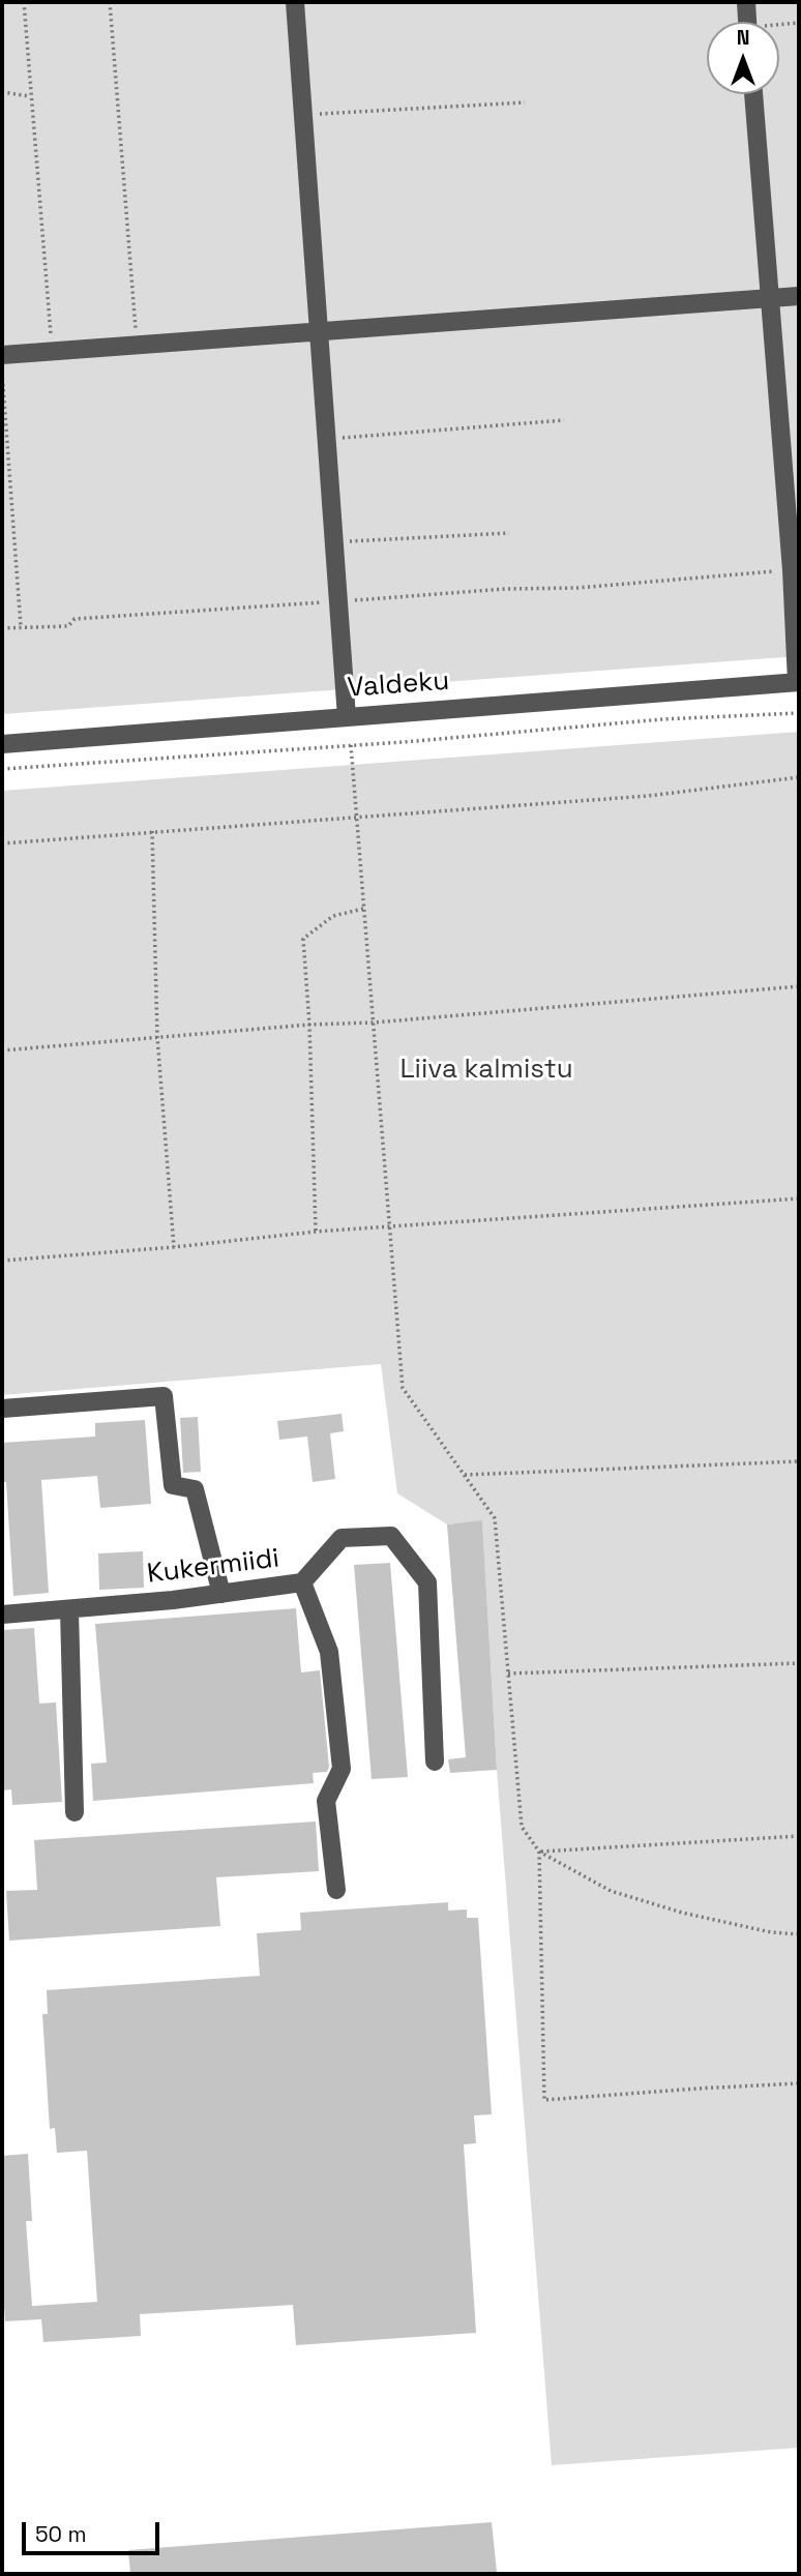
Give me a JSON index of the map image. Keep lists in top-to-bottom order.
{
  "streets": {
    "street": ["Valdeku", "Kukermiidi"]
  },
  "parks": ["Liiva kalmistu"],
  "scale_bar": "50 m",
  "north": "top"
}
